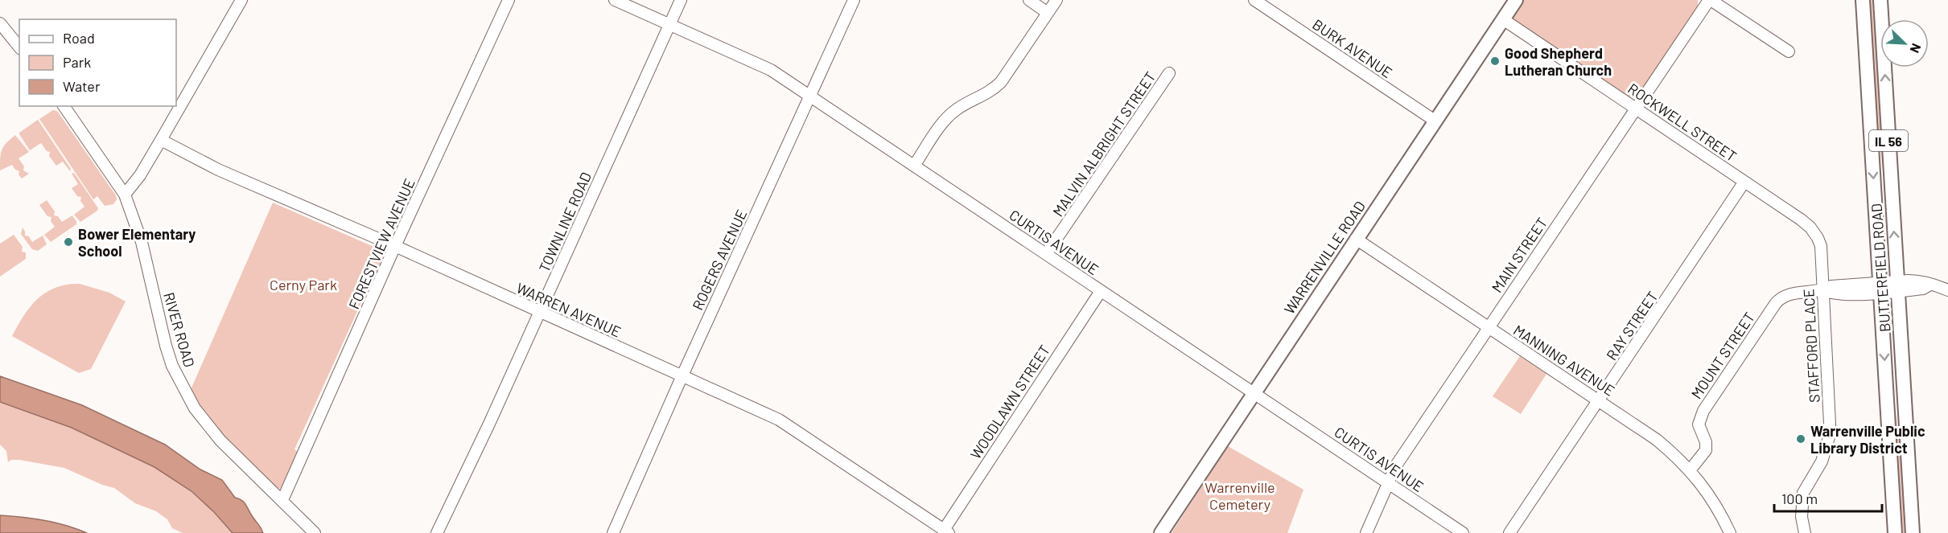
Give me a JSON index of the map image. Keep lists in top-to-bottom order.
{
  "streets": {
    "main road": ["IL 56", "WARRENVILLE ROAD", "BUTTERFIELD ROAD"],
    "street": [
      "BURK AVENUE",
      "ROCKWELL STREET",
      "MALVIN ALBRIGHT STREET",
      "TOWNLINE ROAD",
      "CURTIS AVENUE",
      "FORESTVIEW AVENUE",
      "MAIN STREET",
      "ROGERS AVENUE",
      "WARREN AVENUE",
      "RAY STREET",
      "RIVER ROAD",
      "STAFFORD PLACE",
      "MOUNT STREET",
      "MANNING AVENUE",
      "WOODLAWN STREET"
    ]
  },
  "crossings": [
    ["BURK AVENUE", "WARRENVILLE ROAD"],
    ["ROCKWELL STREET", "MAIN STREET"],
    ["ROCKWELL STREET", "WARRENVILLE ROAD"],
    ["ROCKWELL STREET", "RAY STREET"],
    ["ROCKWELL STREET", "STAFFORD PLACE"],
    ["MALVIN ALBRIGHT STREET", "CURTIS AVENUE"],
    ["TOWNLINE ROAD", "CURTIS AVENUE"],
    ["TOWNLINE ROAD", "WARREN AVENUE"],
    ["CURTIS AVENUE", "MAIN STREET"],
    ["CURTIS AVENUE", "WARRENVILLE ROAD"],
    ["CURTIS AVENUE", "ROGERS AVENUE"],
    ["CURTIS AVENUE", "WOODLAWN STREET"],
    ["FORESTVIEW AVENUE", "WARREN AVENUE"],
    ["FORESTVIEW AVENUE", "RIVER ROAD"],
    ["MAIN STREET", "MANNING AVENUE"],
    ["WARRENVILLE ROAD", "MANNING AVENUE"],
    ["ROGERS AVENUE", "WARREN AVENUE"],
    ["WARREN AVENUE", "WOODLAWN STREET"],
    ["RAY STREET", "MANNING AVENUE"],
    ["STAFFORD PLACE", "MOUNT STREET"],
    ["MOUNT STREET", "MANNING AVENUE"]
  ],
  "parks": ["Cerny Park", "Warrenville Cemetery"],
  "places": ["Good Shepherd Lutheran Church", "Bower Elementary School", "Warrenville Public Library District"],
  "legend": ["Road", "Park", "Water"],
  "scale_bar": "100 m",
  "north": "bottom right"
}
